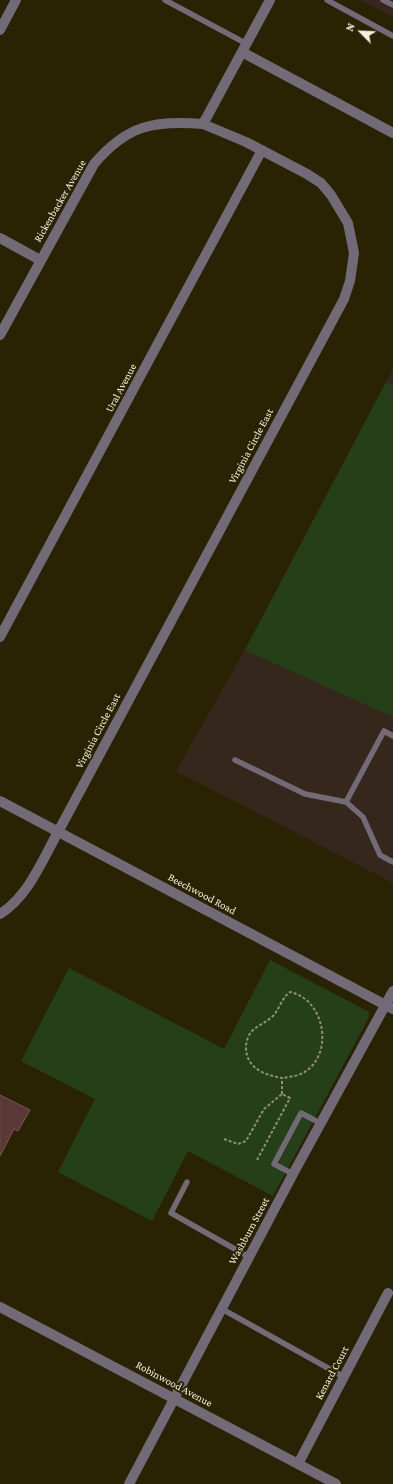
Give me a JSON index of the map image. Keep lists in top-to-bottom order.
{
  "streets": {
    "street": [
      "Rickenbacker Avenue",
      "Ural Avenue",
      "Virginia Circle East",
      "Beechwood Road",
      "Washburn Street",
      "Kenard Court",
      "Robinwood Avenue"
    ]
  },
  "crossings": [
    ["Rickenbacker Avenue", "Virginia Circle East"],
    ["Ural Avenue", "Virginia Circle East"],
    ["Virginia Circle East", "Beechwood Road"],
    ["Beechwood Road", "Washburn Street"],
    ["Washburn Street", "Robinwood Avenue"],
    ["Kenard Court", "Robinwood Avenue"]
  ],
  "north": "top left"
}
